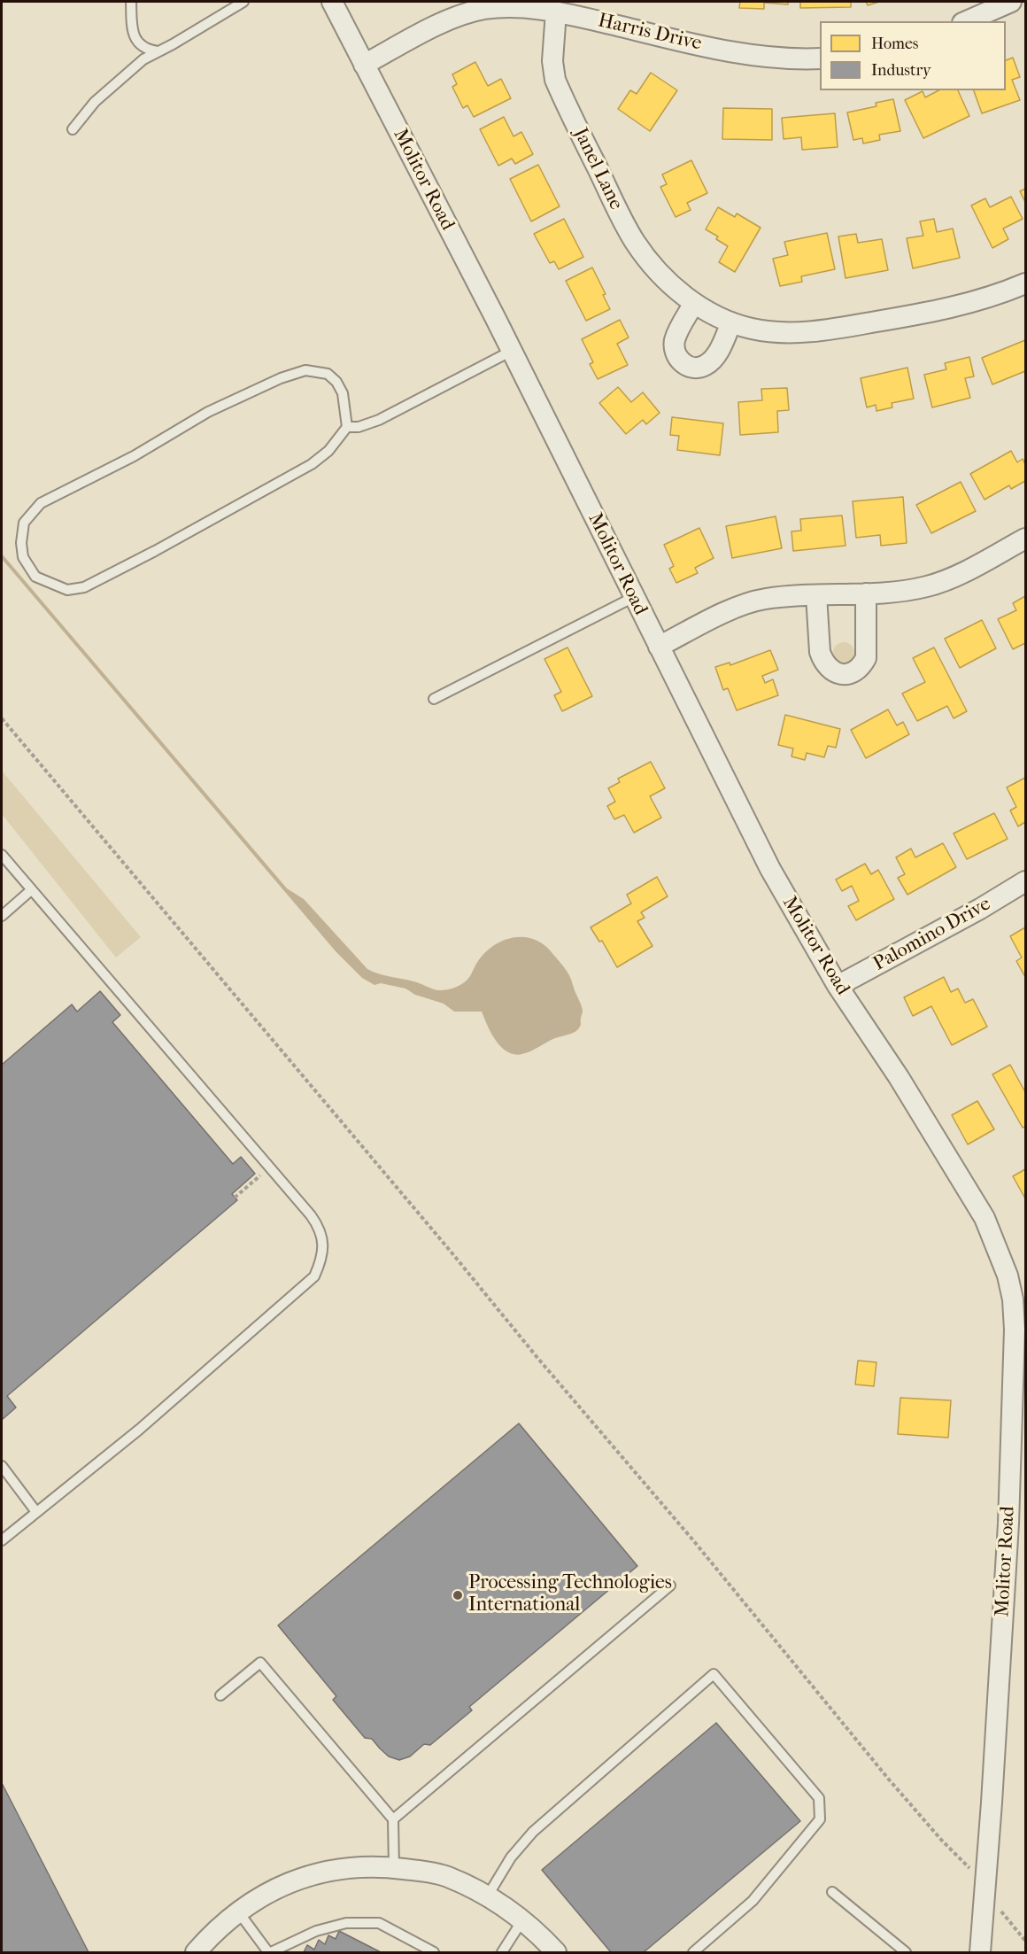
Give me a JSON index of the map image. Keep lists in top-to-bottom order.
{
  "streets": {
    "street": [
      "Harris Drive",
      "Janel Lane",
      "Molitor Road",
      "Palomino Drive"
    ]
  },
  "crossings": [
    ["Harris Drive", "Janel Lane"],
    ["Harris Drive", "Molitor Road"],
    ["Molitor Road", "Palomino Drive"]
  ],
  "places": ["Processing Technologies International"],
  "legend": ["Homes", "Industry"]
}
